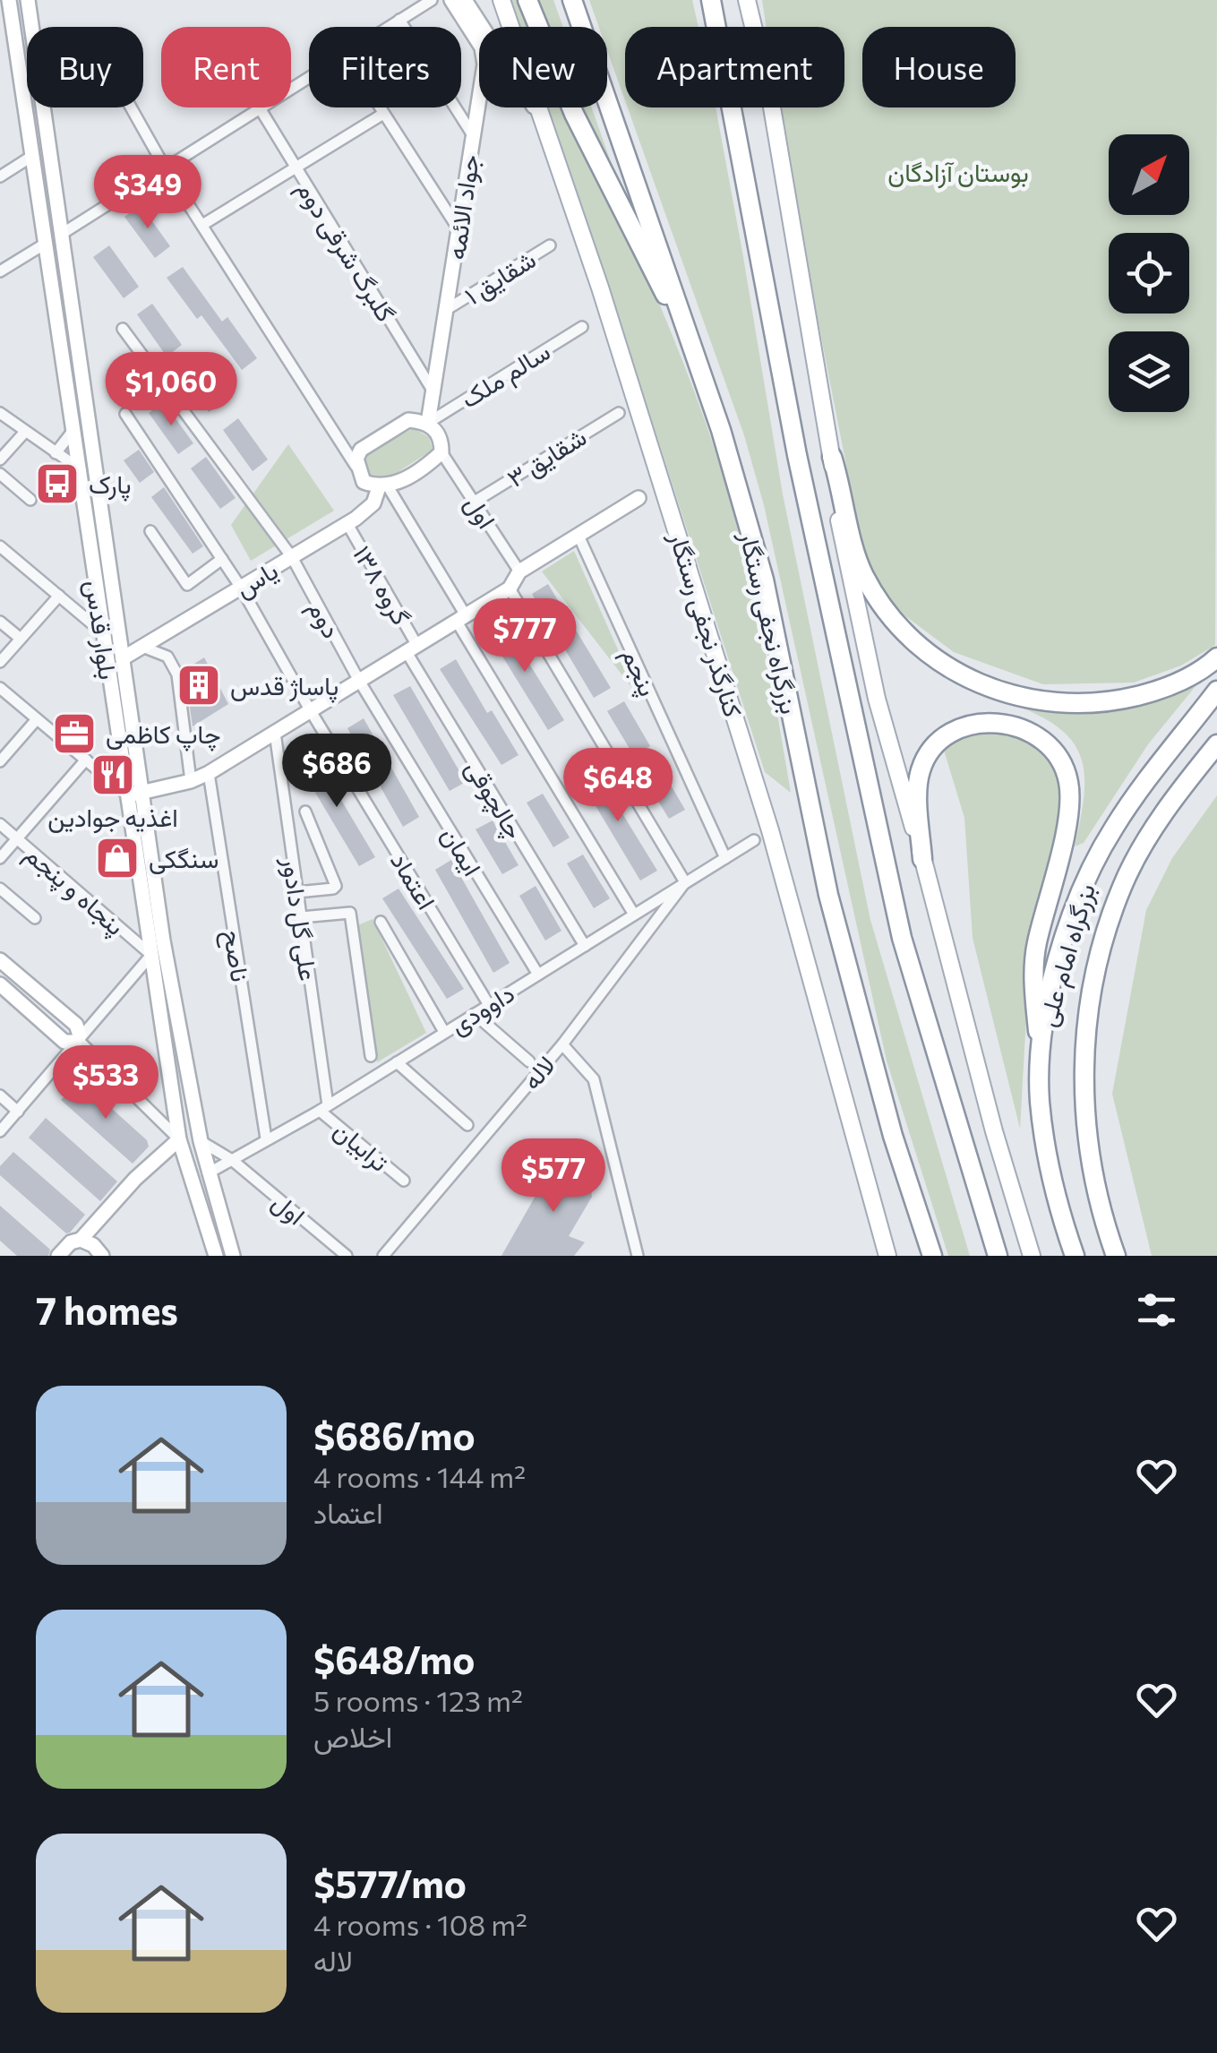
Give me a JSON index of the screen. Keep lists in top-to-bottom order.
{
  "streets": {
    "highway": ["بزرگراه نجفی رستگار", "بزرگراه امام علی"],
    "main road": [
      "جواد الائمه",
      "یاس",
      "کنارگذر نجفی رستگار",
      "بلوار قدس"
    ],
    "street": [
      "گلبرگ شرقی دوم",
      "شقایق ۱",
      "سالم ملک",
      "شقایق ۳",
      "اول",
      "گروه ۱۳۸",
      "دوم",
      "پنجم",
      "چالچوقی",
      "ایمان",
      "اعتماد",
      "پنجاه و پنجم",
      "علی گل دادور",
      "ناصح",
      "داوودی",
      "لاله",
      "ترابیان"
    ]
  },
  "crossings": [
    ["جواد الائمه", "گلبرگ شرقی دوم"],
    ["جواد الائمه", "شقایق ۱"],
    ["جواد الائمه", "سالم ملک"],
    ["شقایق ۳", "اول"],
    ["اول", "بلوار قدس"],
    ["اول", "داوودی"],
    ["یاس", "گروه ۱۳۸"],
    ["یاس", "دوم"],
    ["یاس", "بلوار قدس"],
    ["گروه ۱۳۸", "چالچوقی"],
    ["دوم", "ایمان"],
    ["بلوار قدس", "پنجاه و پنجم"],
    ["بلوار قدس", "داوودی"],
    ["پنجم", "داوودی"],
    ["چالچوقی", "داوودی"],
    ["ایمان", "داوودی"],
    ["اعتماد", "داوودی"],
    ["علی گل دادور", "داوودی"],
    ["علی گل دادور", "ترابیان"],
    ["ناصح", "داوودی"],
    ["داوودی", "لاله"],
    ["داوودی", "ترابیان"]
  ],
  "parks": ["بوستان آزادگان"],
  "places": {
    "bus stop": ["پارک"],
    "building": ["پاساژ قدس"],
    "office": ["چاپ كاظمى"],
    "restaurant": ["اغذیه جوادین"],
    "shop": ["سنگکی"]
  },
  "north": "top right",
  "page": {
    "chip": [
      "Buy",
      "Rent",
      "Filters",
      "New",
      "Apartment",
      "House"
    ],
    "price": [
      "$349",
      "$1,060",
      "$777",
      "$686",
      "$648",
      "$533",
      "$577"
    ],
    "heading": "7 homes",
    "list": [
      {
        "name": "$686/mo",
        "note": "4 rooms · 144 m² · اعتماد"
      },
      {
        "name": "$648/mo",
        "note": "5 rooms · 123 m² · اخلاص"
      },
      {
        "name": "$577/mo",
        "note": "4 rooms · 108 m² · لاله"
      }
    ]
  }
}
